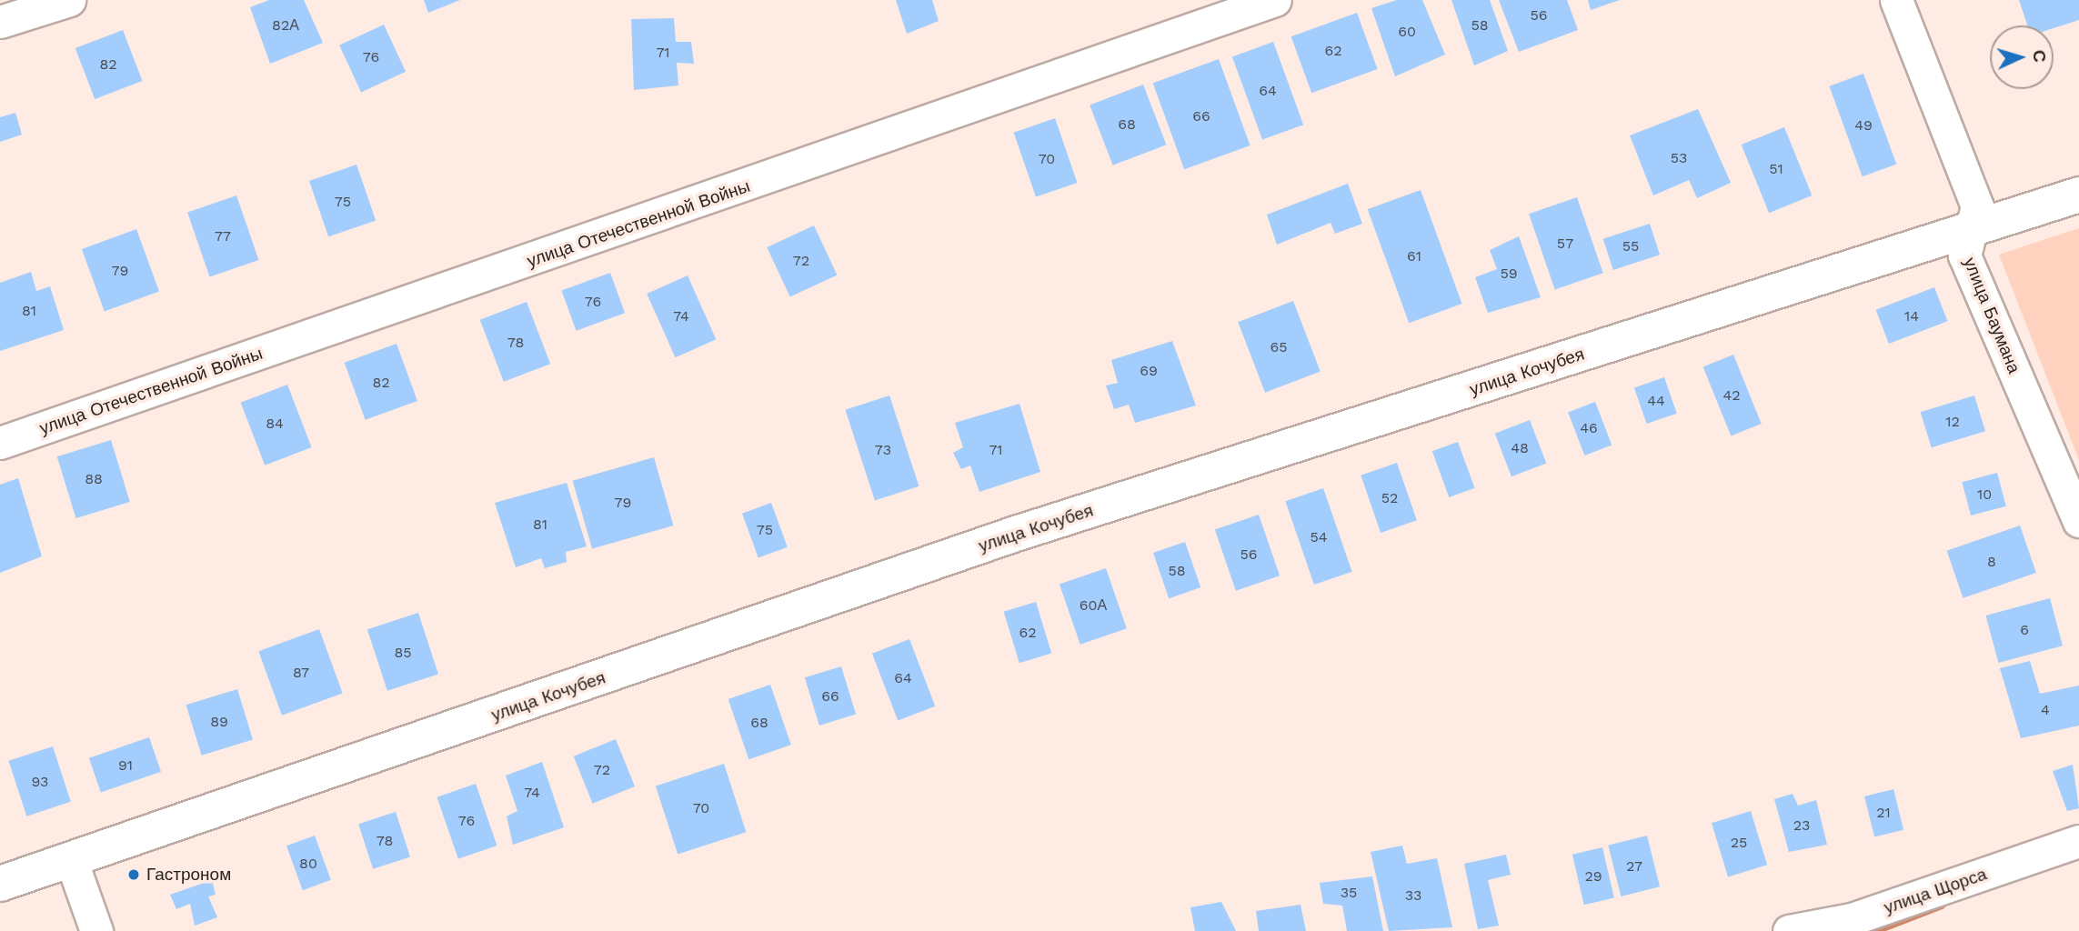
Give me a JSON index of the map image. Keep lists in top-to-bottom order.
{
  "streets": {
    "main road": ["улица Кочубея"],
    "street": ["улица Отечественной Войны", "улица Баумана", "улица Щорса"]
  },
  "crossings": [
    ["улица Баумана", "улица Кочубея"]
  ],
  "places": ["Гастроном"],
  "house_numbers": [
    "56",
    "82А",
    "58",
    "60",
    "62",
    "71",
    "76",
    "82",
    "64",
    "66",
    "68",
    "49",
    "53",
    "70",
    "51",
    "75",
    "77",
    "57",
    "55",
    "61",
    "72",
    "79",
    "59",
    "76",
    "81",
    "74",
    "14",
    "78",
    "65",
    "69",
    "82",
    "42",
    "44",
    "12",
    "84",
    "46",
    "48",
    "73",
    "71",
    "88",
    "10",
    "52",
    "79",
    "81",
    "75",
    "54",
    "56",
    "8",
    "58",
    "60А",
    "6",
    "62",
    "85",
    "87",
    "64",
    "66",
    "4",
    "89",
    "68",
    "91",
    "72",
    "93",
    "74",
    "70",
    "21",
    "76",
    "23",
    "78",
    "25",
    "80",
    "27",
    "29",
    "35",
    "33"
  ],
  "north": "right"
}
